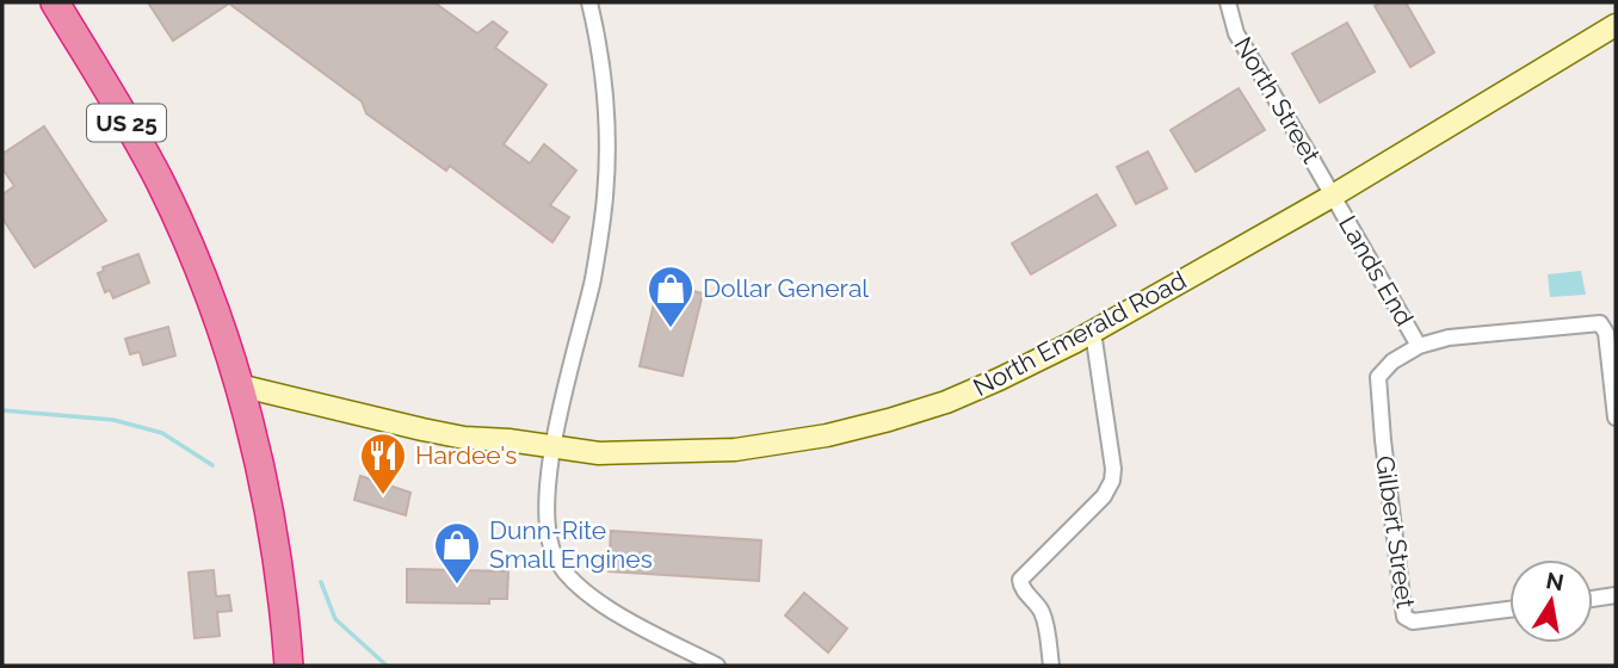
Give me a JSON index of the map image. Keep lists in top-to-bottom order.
{
  "streets": {
    "highway": ["US 25"],
    "main road": ["North Emerald Road"],
    "street": ["North Street", "Lands End", "Gilbert Street"]
  },
  "crossings": [
    ["North Street", "Lands End"],
    ["North Street", "North Emerald Road"],
    ["US 25", "North Emerald Road"],
    ["Lands End", "North Emerald Road"],
    ["Lands End", "Gilbert Street"]
  ],
  "places": {
    "shop": ["Dollar General", "Dunn-Rite Small Engines"],
    "restaurant": ["Hardee's"]
  },
  "north": "top"
}
